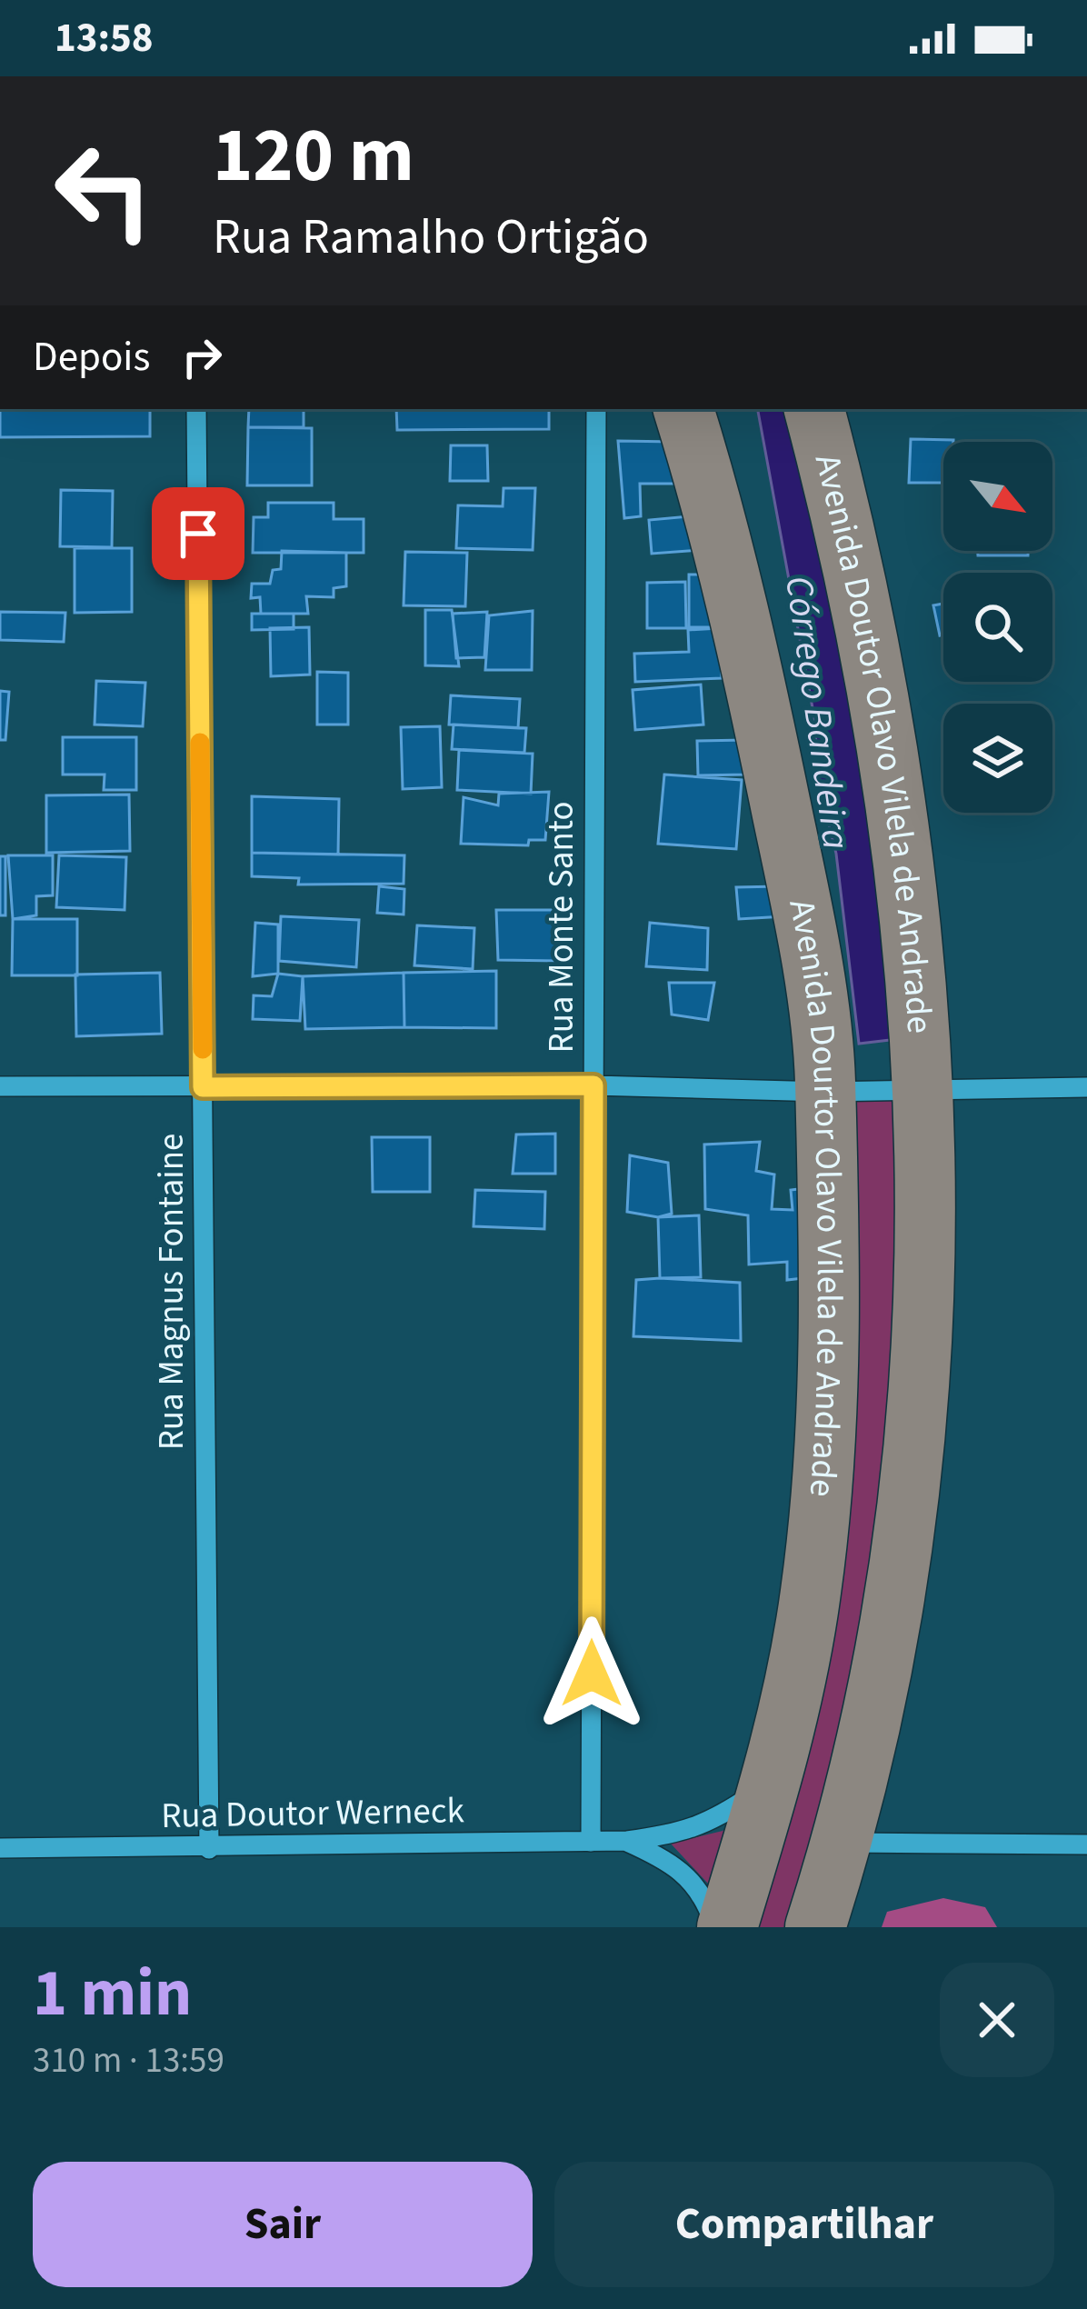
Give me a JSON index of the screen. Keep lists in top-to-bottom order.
{
  "streets": {
    "main road": ["Avenida Doutor Olavo Vilela de Andrade", "Avenida Dourtor Olavo Vilela de Andrade"],
    "street": ["Rua Monte Santo", "Rua Magnus Fontaine", "Rua Doutor Werneck"]
  },
  "crossings": [
    ["Rua Monte Santo", "Rua Doutor Werneck"],
    ["Avenida Dourtor Olavo Vilela de Andrade", "Rua Doutor Werneck"],
    ["Rua Magnus Fontaine", "Rua Doutor Werneck"]
  ],
  "water": ["Córrego Bandeira"],
  "north": "bottom right",
  "page": {
    "status": "13:58",
    "turn": ["120 m", "Rua Ramalho Ortigão"],
    "then": "Depois",
    "heading": ["1 min", "310 m · 13:59"],
    "buttons": ["Sair", "Compartilhar"]
  }
}
